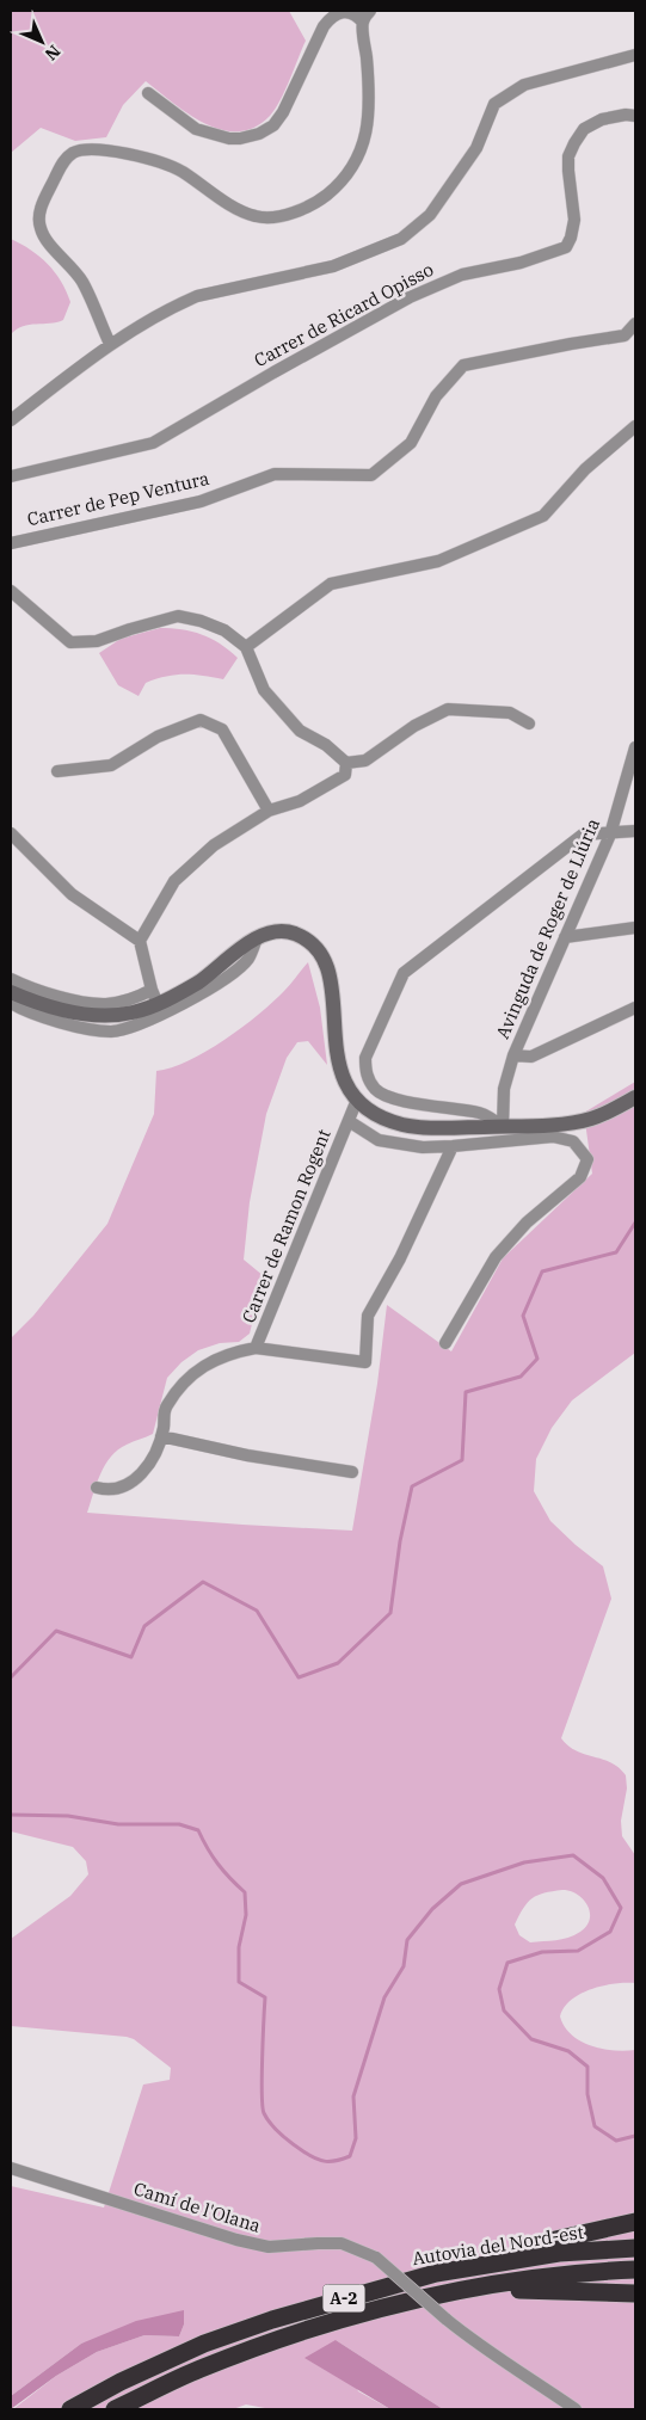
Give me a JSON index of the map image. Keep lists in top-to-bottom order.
{
  "streets": {
    "highway": ["Autovia del Nord-est", "A-2"],
    "street": [
      "Carrer de Ricard Opisso",
      "Carrer de Pep Ventura",
      "Avinguda de Roger de Llúria",
      "Carrer de Ramon Rogent",
      "Camí de l'Olana"
    ]
  },
  "north": "bottom right"
}
